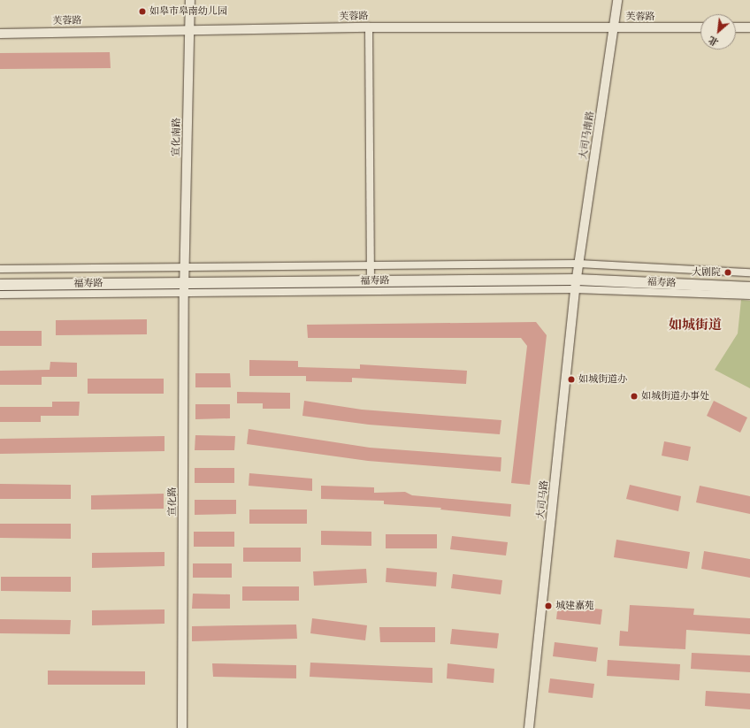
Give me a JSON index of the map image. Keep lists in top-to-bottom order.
{
  "streets": {
    "main road": ["福寿路"],
    "street": [
      "芙蓉路",
      "大司马南路",
      "宣化南路",
      "大司马路",
      "宣化路"
    ]
  },
  "crossings": [
    ["芙蓉路", "大司马南路"],
    ["芙蓉路", "宣化南路"],
    ["大司马南路", "福寿路"],
    ["大司马南路", "大司马路"],
    ["宣化南路", "福寿路"],
    ["宣化南路", "宣化路"],
    ["福寿路", "大司马路"],
    ["福寿路", "宣化路"]
  ],
  "districts": ["如城街道"],
  "places": [
    "如皋市皋南幼儿园",
    "大剧院",
    "如城街道办",
    "如城街道办事处",
    "城建嘉苑"
  ],
  "north": "bottom left"
}
